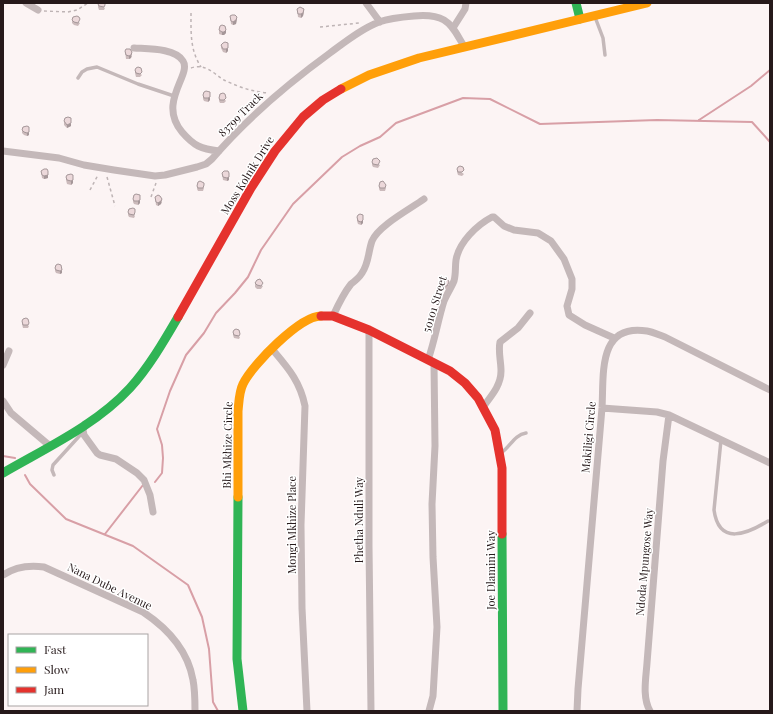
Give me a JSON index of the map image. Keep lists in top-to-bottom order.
{
  "streets": {
    "street": [
      "83799 Track",
      "Moss Kolnik Drive",
      "50101 Street",
      "Makiligi Circle",
      "Bhi Mkhize Circle",
      "Phetha Nduli Way",
      "Mongi Mkhize Place",
      "Ndoda Mpungose Way",
      "Joe Dlamini Way",
      "Nana Dube Avenue"
    ]
  },
  "crossings": [
    ["83799 Track", "Moss Kolnik Drive"],
    ["50101 Street", "Makiligi Circle"],
    ["50101 Street", "Bhi Mkhize Circle"],
    ["Bhi Mkhize Circle", "Phetha Nduli Way"],
    ["Bhi Mkhize Circle", "Mongi Mkhize Place"],
    ["Bhi Mkhize Circle", "Joe Dlamini Way"]
  ],
  "legend": ["Fast", "Slow", "Jam"]
}
